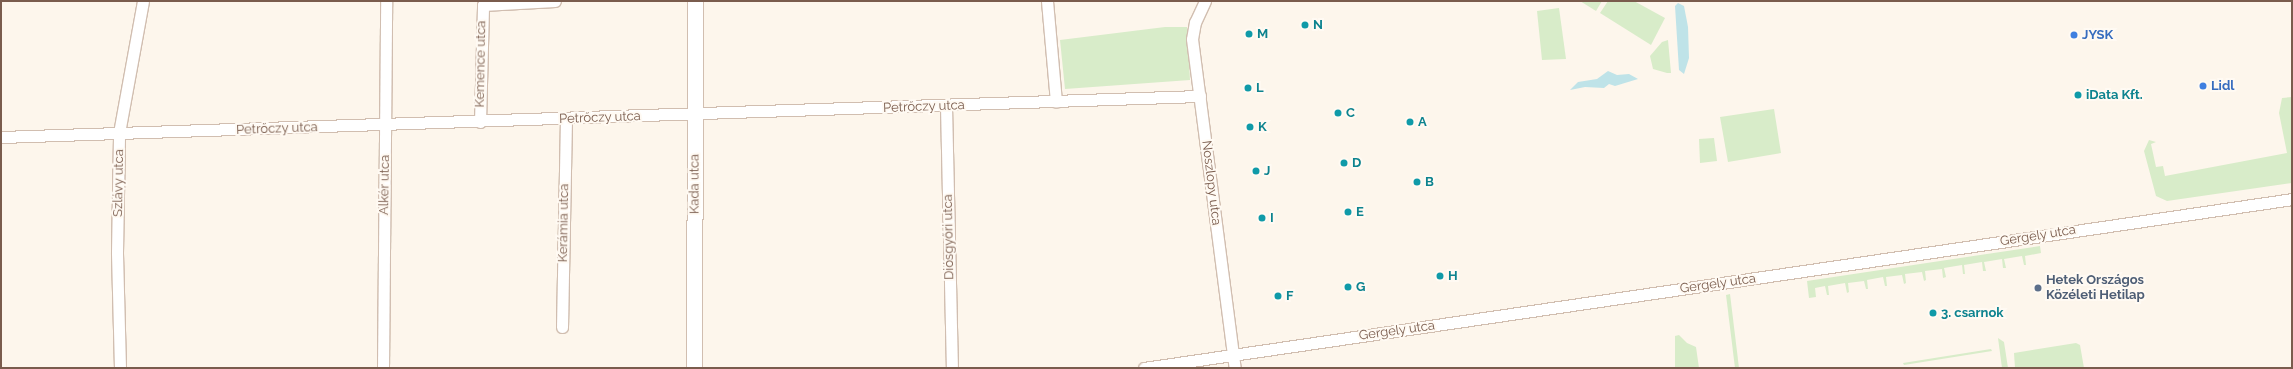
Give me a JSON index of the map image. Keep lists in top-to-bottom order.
{
  "streets": {
    "street": [
      "Kemence utca",
      "Petrőczy utca",
      "Szlávy utca",
      "Noszlopy utca",
      "Kada utca",
      "Alkér utca",
      "Kerámia utca",
      "Gergely utca",
      "Diósgyőri utca"
    ]
  },
  "crossings": [
    ["Kemence utca", "Petrőczy utca"],
    ["Petrőczy utca", "Szlávy utca"],
    ["Petrőczy utca", "Noszlopy utca"],
    ["Petrőczy utca", "Kada utca"],
    ["Petrőczy utca", "Alkér utca"],
    ["Petrőczy utca", "Kerámia utca"],
    ["Petrőczy utca", "Diósgyőri utca"],
    ["Noszlopy utca", "Gergely utca"]
  ],
  "places": [
    "N",
    "M",
    "JYSK",
    "Lidl",
    "L",
    "iData Kft.",
    "C",
    "A",
    "K",
    "D",
    "J",
    "B",
    "E",
    "I",
    "H",
    "G",
    "Hetek Országos Közéleti Hetilap",
    "F",
    "3. csarnok"
  ]
}
